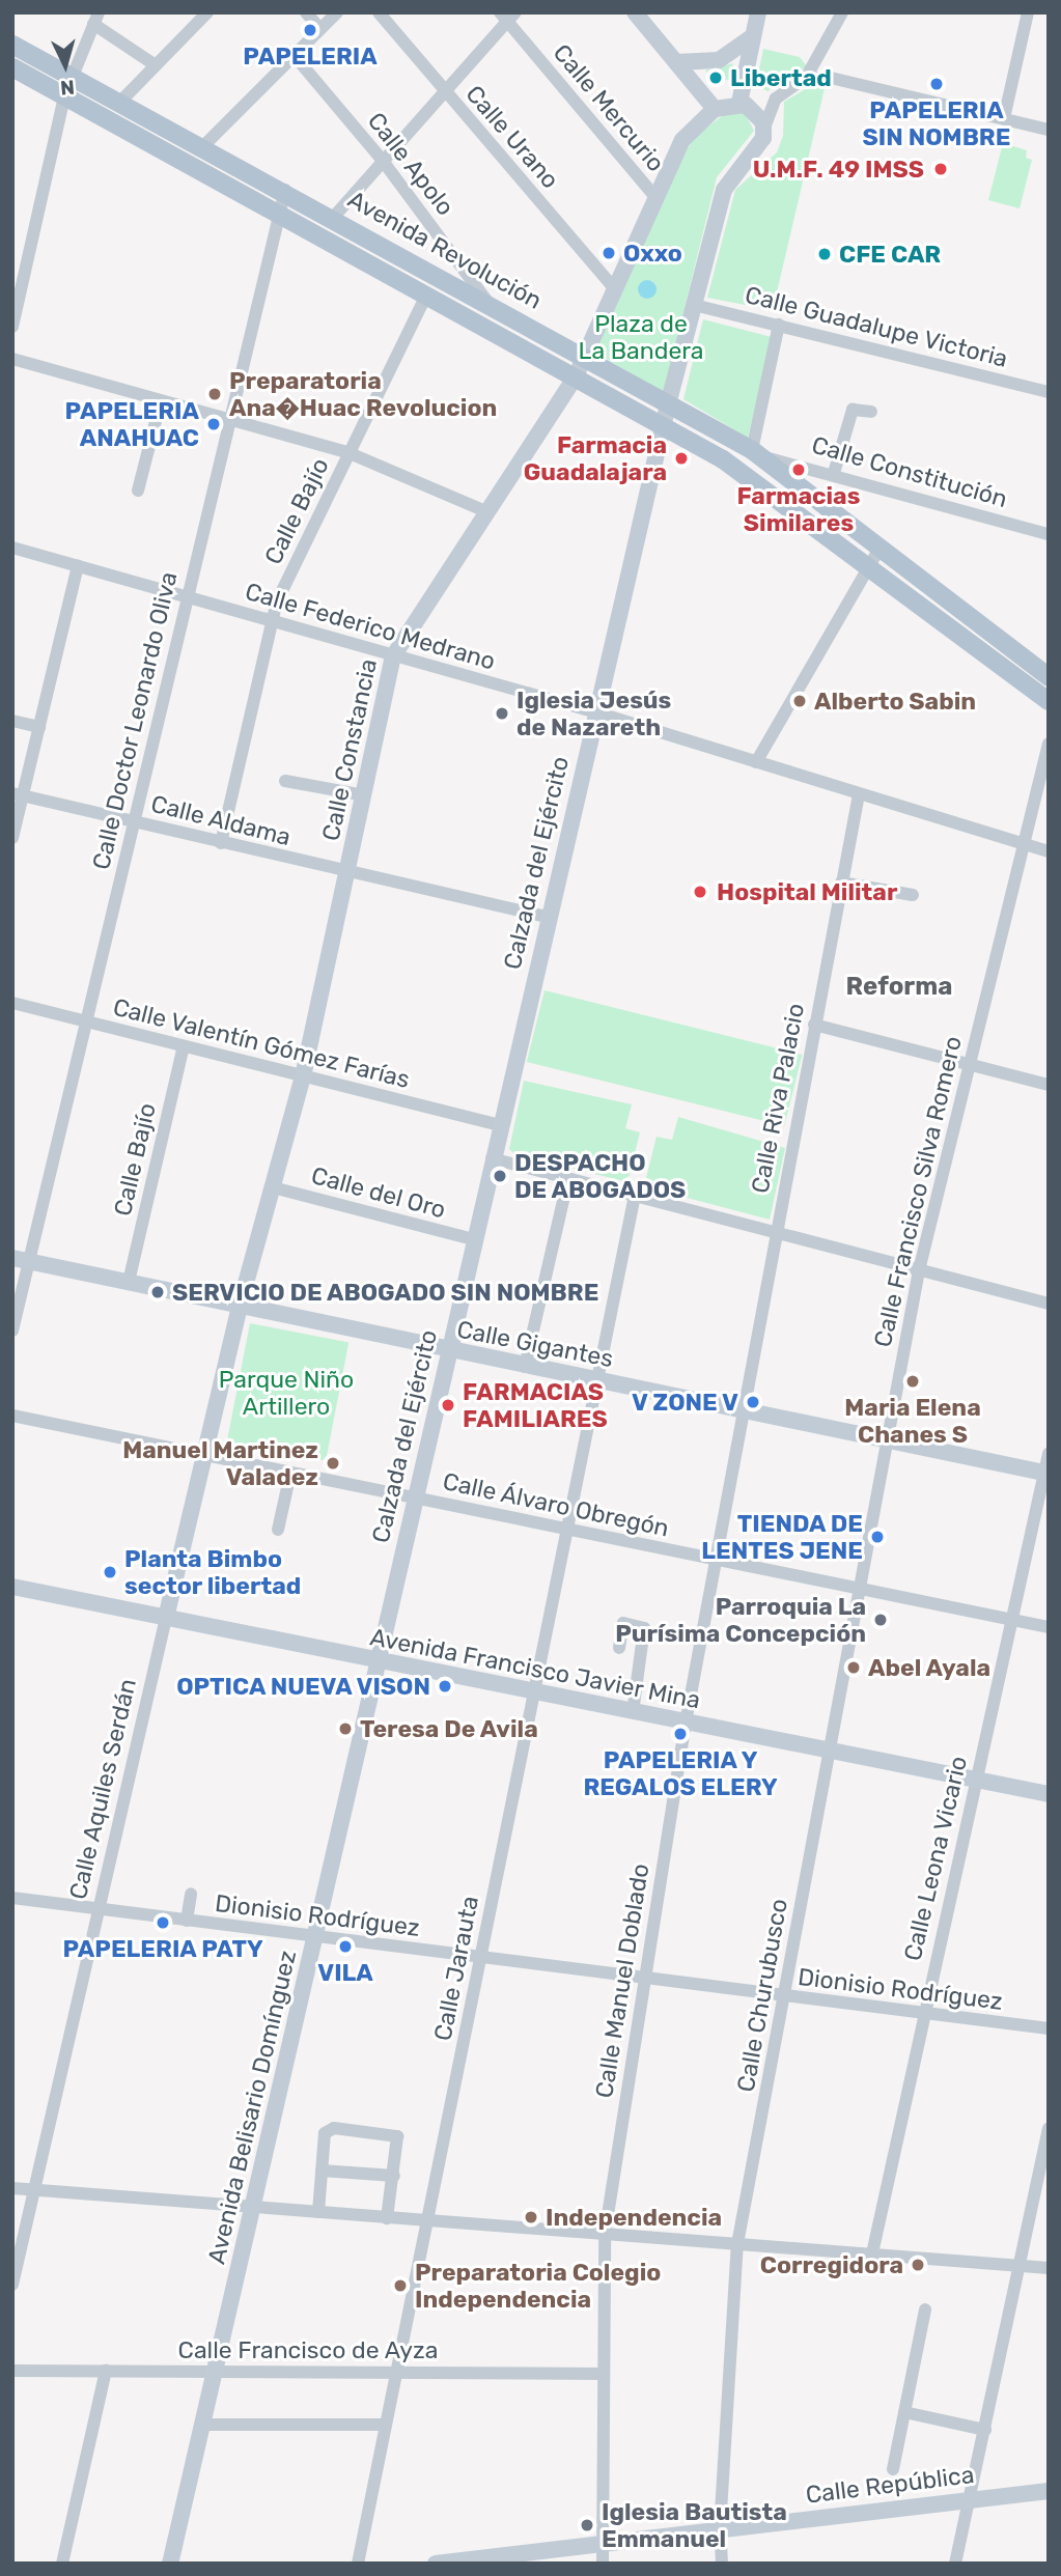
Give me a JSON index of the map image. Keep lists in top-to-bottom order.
{
  "streets": {
    "main road": [
      "Avenida Revolución",
      "Calle Constancia",
      "Calzada del Ejército",
      "Calle Gigantes",
      "Avenida Francisco Javier Mina",
      "Calle Aquiles Serdán",
      "Avenida Belisario Domínguez",
      "Calle República"
    ],
    "street": [
      "Calle Mercurio",
      "Calle Urano",
      "Calle Apolo",
      "Calle Guadalupe Victoria",
      "Calle Constitución",
      "Calle Bajío",
      "Calle Federico Medrano",
      "Calle Doctor Leonardo Oliva",
      "Calle Aldama",
      "Calle Valentín Gómez Farías",
      "Calle Riva Palacio",
      "Calle Francisco Silva Romero",
      "Calle del Oro",
      "Calle Álvaro Obregón",
      "Calle Leona Vicario",
      "Dionisio Rodríguez",
      "Calle Jarauta",
      "Calle Manuel Doblado",
      "Calle Churubusco",
      "Calle Francisco de Ayza"
    ]
  },
  "crossings": [
    ["Calle Mercurio", "Calle Constancia"],
    ["Calle Urano", "Calle Constancia"],
    ["Calle Apolo", "Avenida Revolución"],
    ["Avenida Revolución", "Calle Constitución"],
    ["Avenida Revolución", "Calle Bajío"],
    ["Avenida Revolución", "Calle Doctor Leonardo Oliva"],
    ["Avenida Revolución", "Calle Constancia"],
    ["Avenida Revolución", "Calzada del Ejército"],
    ["Calle Guadalupe Victoria", "Calzada del Ejército"],
    ["Calle Bajío", "Calle Federico Medrano"],
    ["Calle Bajío", "Calle Aldama"],
    ["Calle Bajío", "Calle Valentín Gómez Farías"],
    ["Calle Bajío", "Calle Gigantes"],
    ["Calle Federico Medrano", "Calle Doctor Leonardo Oliva"],
    ["Calle Federico Medrano", "Calle Constancia"],
    ["Calle Federico Medrano", "Calzada del Ejército"],
    ["Calle Federico Medrano", "Calle Riva Palacio"],
    ["Calle Federico Medrano", "Calle Francisco Silva Romero"],
    ["Calle Doctor Leonardo Oliva", "Calle Aldama"],
    ["Calle Doctor Leonardo Oliva", "Calle Valentín Gómez Farías"],
    ["Calle Doctor Leonardo Oliva", "Calle Gigantes"],
    ["Calle Constancia", "Calle Aldama"],
    ["Calle Constancia", "Calle Valentín Gómez Farías"],
    ["Calle Constancia", "Calle del Oro"],
    ["Calle Constancia", "Calle Gigantes"],
    ["Calle Constancia", "Calle Aquiles Serdán"],
    ["Calle Aldama", "Calzada del Ejército"],
    ["Calzada del Ejército", "Calle Valentín Gómez Farías"],
    ["Calzada del Ejército", "Calle del Oro"],
    ["Calzada del Ejército", "Calle Gigantes"],
    ["Calzada del Ejército", "Calle Álvaro Obregón"],
    ["Calzada del Ejército", "Avenida Francisco Javier Mina"],
    ["Calzada del Ejército", "Avenida Belisario Domínguez"],
    ["Calle Riva Palacio", "Calle Gigantes"],
    ["Calle Riva Palacio", "Calle Manuel Doblado"],
    ["Calle Francisco Silva Romero", "Calle Gigantes"],
    ["Calle Francisco Silva Romero", "Calle Churubusco"],
    ["Calle Gigantes", "Calle Aquiles Serdán"],
    ["Calle Gigantes", "Calle Leona Vicario"],
    ["Calle Gigantes", "Calle Jarauta"],
    ["Calle Gigantes", "Calle Manuel Doblado"],
    ["Calle Gigantes", "Calle Churubusco"],
    ["Calle Álvaro Obregón", "Calle Aquiles Serdán"],
    ["Calle Álvaro Obregón", "Calle Leona Vicario"],
    ["Calle Álvaro Obregón", "Calle Jarauta"],
    ["Calle Álvaro Obregón", "Calle Manuel Doblado"],
    ["Calle Álvaro Obregón", "Calle Churubusco"],
    ["Avenida Francisco Javier Mina", "Calle Aquiles Serdán"],
    ["Avenida Francisco Javier Mina", "Calle Leona Vicario"],
    ["Avenida Francisco Javier Mina", "Calle Jarauta"],
    ["Avenida Francisco Javier Mina", "Calle Manuel Doblado"],
    ["Avenida Francisco Javier Mina", "Calle Churubusco"],
    ["Avenida Francisco Javier Mina", "Avenida Belisario Domínguez"],
    ["Calle Aquiles Serdán", "Dionisio Rodríguez"],
    ["Calle Leona Vicario", "Dionisio Rodríguez"],
    ["Dionisio Rodríguez", "Calle Jarauta"],
    ["Dionisio Rodríguez", "Calle Manuel Doblado"],
    ["Dionisio Rodríguez", "Calle Churubusco"],
    ["Dionisio Rodríguez", "Avenida Belisario Domínguez"],
    ["Calle Jarauta", "Calle Francisco de Ayza"],
    ["Calle Manuel Doblado", "Calle Francisco de Ayza"],
    ["Calle Manuel Doblado", "Calle República"],
    ["Calle Churubusco", "Calle República"],
    ["Avenida Belisario Domínguez", "Calle Francisco de Ayza"]
  ],
  "districts": ["Reforma"],
  "parks": ["Plaza de La Bandera", "Parque Niño Artillero"],
  "places": [
    "PAPELERIA",
    "Libertad",
    "PAPELERIA SIN NOMBRE",
    "U.M.F. 49 IMSS",
    "Oxxo",
    "CFE CAR",
    "Preparatoria Ana�Huac Revolucion",
    "PAPELERIA ANAHUAC",
    "Farmacia Guadalajara",
    "Farmacias Similares",
    "Alberto Sabin",
    "Iglesia Jesús de Nazareth",
    "Hospital Militar",
    "DESPACHO DE ABOGADOS",
    "SERVICIO DE ABOGADO SIN NOMBRE",
    "Maria Elena Chanes S",
    "V ZONE V",
    "FARMACIAS FAMILIARES",
    "Manuel Martinez Valadez",
    "TIENDA DE LENTES JENE",
    "Planta Bimbo sector libertad",
    "Parroquia La Purísima Concepción",
    "Abel Ayala",
    "OPTICA NUEVA VISON",
    "Teresa De Avila",
    "PAPELERIA Y REGALOS ELERY",
    "PAPELERIA PATY",
    "VILA",
    "Independencia",
    "Corregidora",
    "Preparatoria Colegio Independencia",
    "Iglesia Bautista Emmanuel"
  ],
  "north": "bottom"
}
